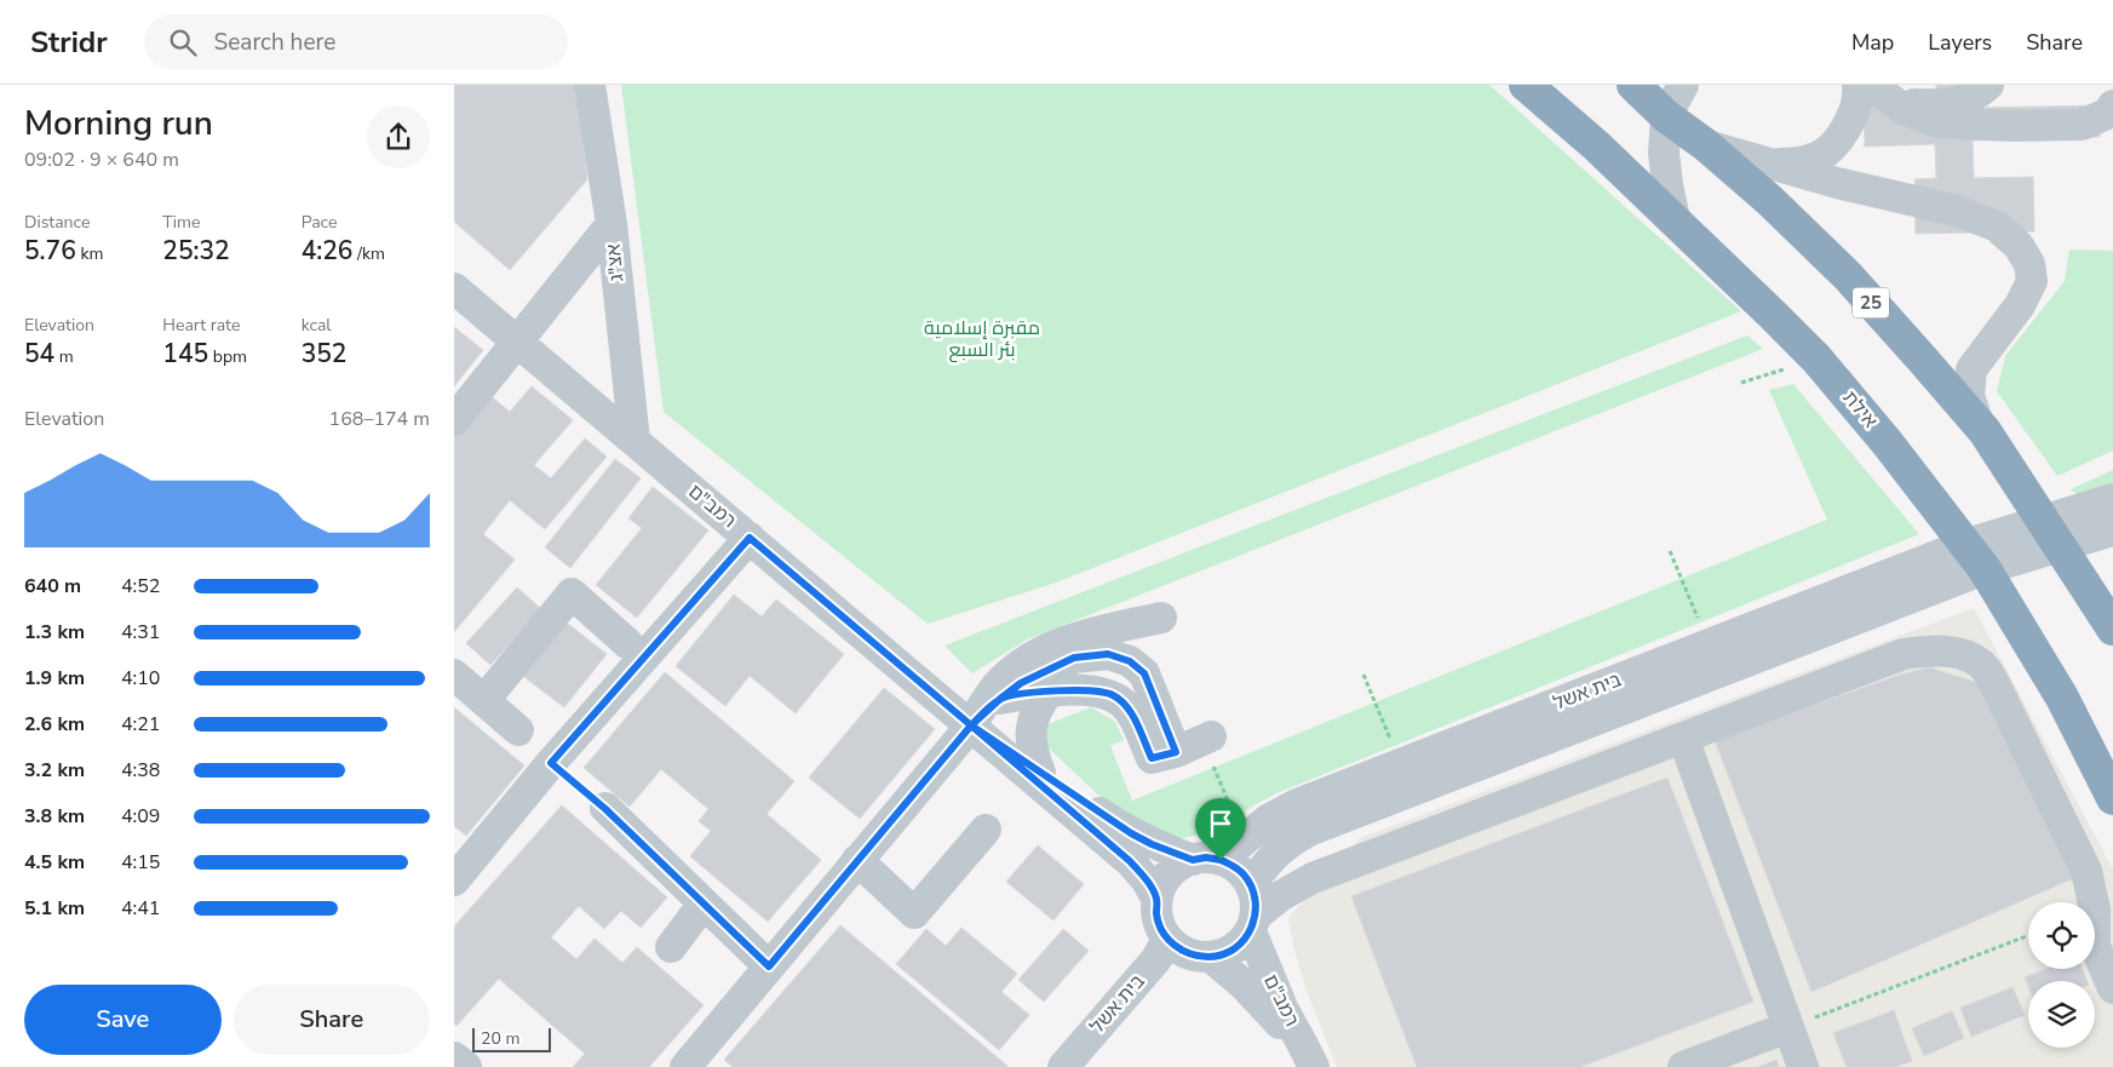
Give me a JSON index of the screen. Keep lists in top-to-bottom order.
{
  "streets": {
    "highway": ["25", "אילת"],
    "street": ["אצ\"ג", "רמב\"ם", "בית אשל"]
  },
  "crossings": [
    ["אצ\"ג", "רמב\"ם"],
    ["אילת", "בית אשל"],
    ["רמב\"ם", "בית אשל"]
  ],
  "parks": ["مقبرة إسلامية بئر السبع"],
  "scale_bar": "20 m",
  "page": {
    "header": "Stridr",
    "search": "Search here",
    "nav": ["Map", "Layers", "Share"],
    "heading": ["Morning run", "09:02 · 9 × 640 m"],
    "stats": [
      ["Distance", "5.76 km"],
      ["Time", "25:32"],
      ["Pace", "4:26 /km"],
      ["Elevation", "54 m"],
      ["Heart rate", "145 bpm"],
      ["kcal", "352"]
    ],
    "chart": ["Elevation", "168–174 m"],
    "list": [
      {
        "name": "640 m",
        "note": "4:52"
      },
      {
        "name": "1.3 km",
        "note": "4:31"
      },
      {
        "name": "1.9 km",
        "note": "4:10"
      },
      {
        "name": "2.6 km",
        "note": "4:21"
      },
      {
        "name": "3.2 km",
        "note": "4:38"
      },
      {
        "name": "3.8 km",
        "note": "4:09"
      },
      {
        "name": "4.5 km",
        "note": "4:15"
      },
      {
        "name": "5.1 km",
        "note": "4:41"
      }
    ],
    "buttons": ["Save", "Share"],
    "scale": "20 m"
  }
}
